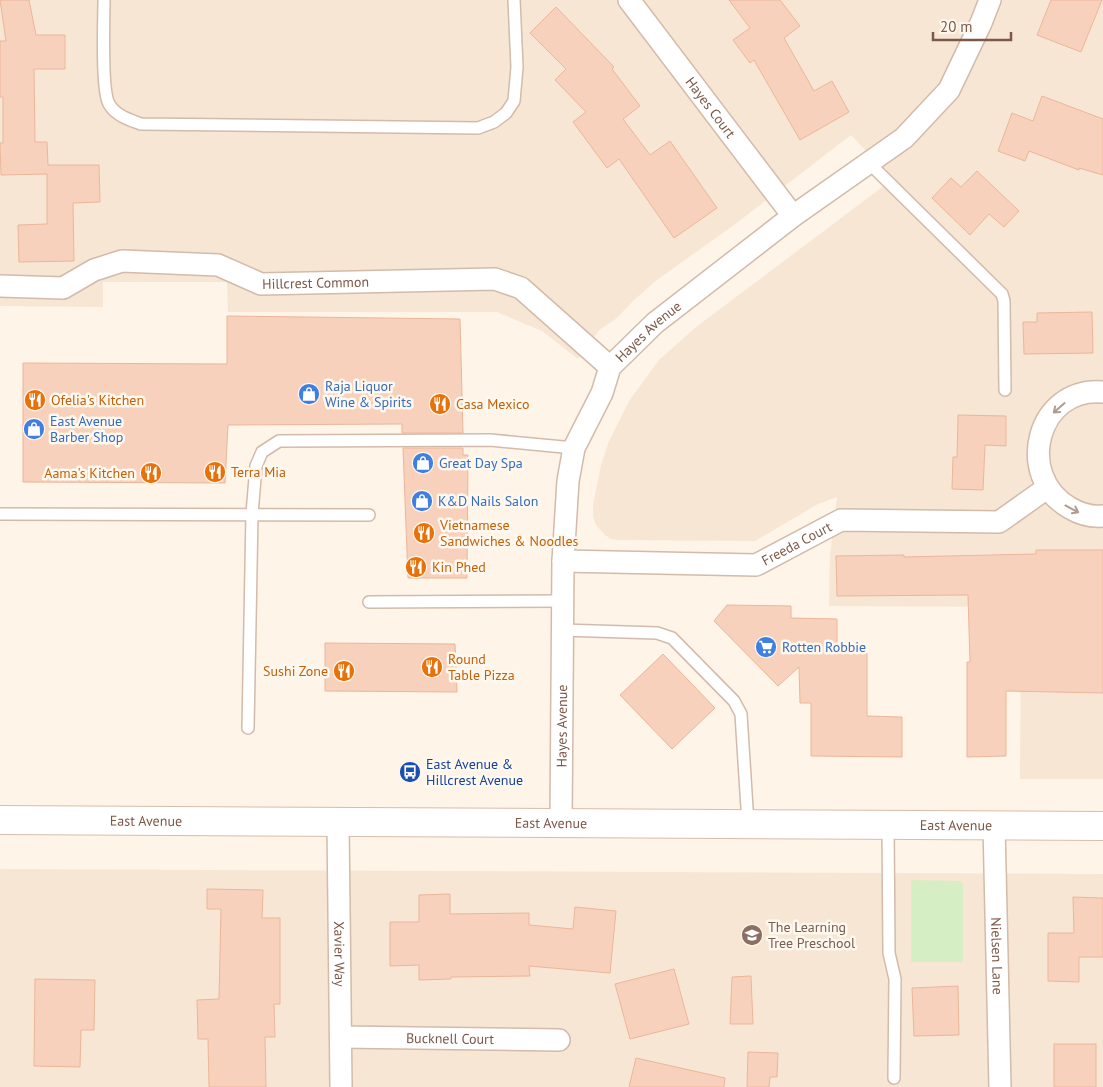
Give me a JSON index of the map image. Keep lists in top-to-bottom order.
{
  "streets": {
    "main road": ["East Avenue"],
    "street": [
      "Hayes Court",
      "Hillcrest Common",
      "Hayes Avenue",
      "Freeda Court",
      "Xavier Way",
      "Nielsen Lane",
      "Bucknell Court"
    ]
  },
  "crossings": [
    ["Hayes Court", "Hayes Avenue"],
    ["Hillcrest Common", "Hayes Avenue"],
    ["Hayes Avenue", "Freeda Court"],
    ["Hayes Avenue", "East Avenue"],
    ["East Avenue", "Xavier Way"],
    ["East Avenue", "Nielsen Lane"],
    ["Xavier Way", "Bucknell Court"]
  ],
  "places": {
    "shop": [
      "Raja Liquor Wine & Spirits",
      "East Avenue Barber Shop",
      "Great Day Spa",
      "K&D Nails Salon"
    ],
    "restaurant": [
      "Ofelia's Kitchen",
      "Casa Mexico",
      "Terra Mia",
      "Aama's Kitchen",
      "Vietnamese Sandwiches & Noodles",
      "Kin Phed",
      "Round Table Pizza",
      "Sushi Zone"
    ],
    "supermarket": ["Rotten Robbie"],
    "bus stop": ["East Avenue & Hillcrest Avenue"],
    "school or university": ["The Learning Tree Preschool"]
  },
  "scale_bar": "20 m"
}
